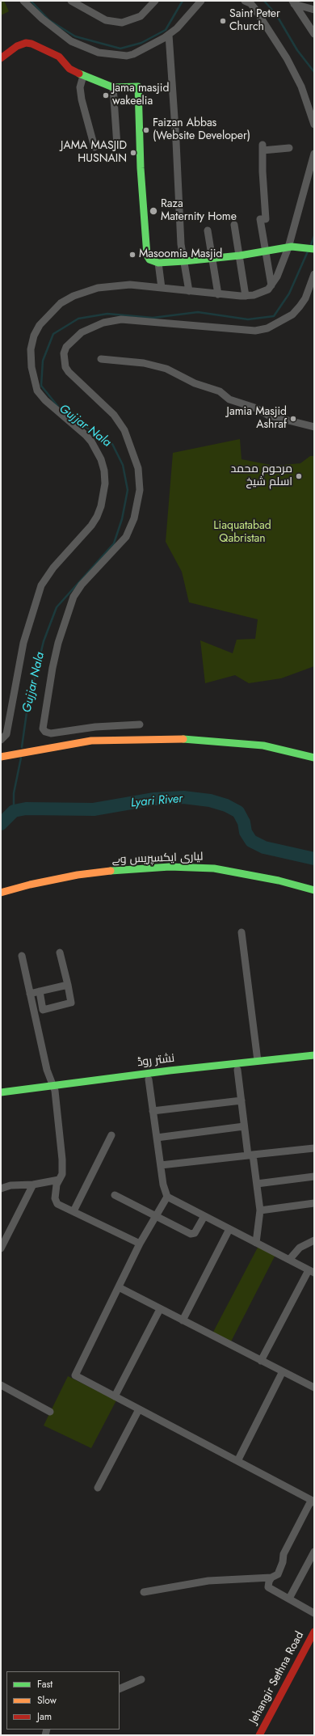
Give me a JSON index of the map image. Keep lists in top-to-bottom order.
{
  "streets": {
    "main road": ["لیاری ایکسپریس وے", "نشتر روڈ", "Jehangir Sethna Road"]
  },
  "water": ["Gujjar Nala", "Lyari River"],
  "parks": ["Liaquatabad Qabristan"],
  "places": [
    "Saint Peter Church",
    "Jama masjid wakeelia",
    "Faizan Abbas (Website Developer)",
    "JAMA MASJID HUSNAIN",
    "Raza Maternity Home",
    "Masoomia Masjid",
    "Jamia Masjid Ashraf",
    "مرحوم محمد اسلم شیخ"
  ],
  "legend": ["Fast", "Slow", "Jam"]
}
